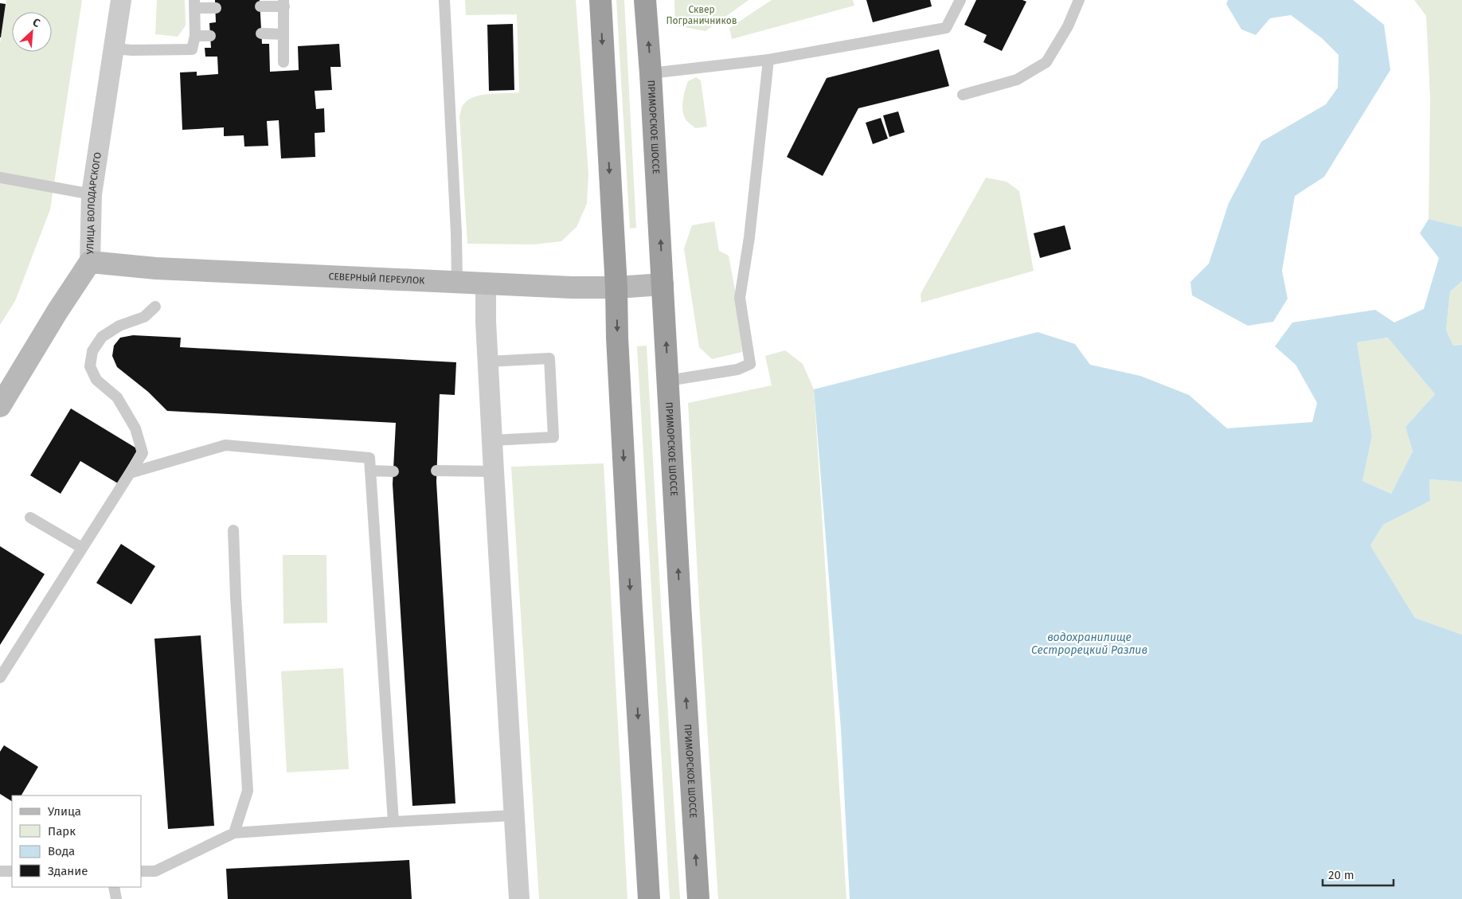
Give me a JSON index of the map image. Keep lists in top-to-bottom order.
{
  "streets": {
    "highway": ["ПРИМОРСКОЕ ШОССЕ"],
    "main road": ["УЛИЦА ВОЛОДАРСКОГО", "СЕВЕРНЫЙ ПЕРЕУЛОК"]
  },
  "crossings": [
    ["ПРИМОРСКОЕ ШОССЕ", "СЕВЕРНЫЙ ПЕРЕУЛОК"],
    ["УЛИЦА ВОЛОДАРСКОГО", "СЕВЕРНЫЙ ПЕРЕУЛОК"]
  ],
  "water": ["водохранилище Сестрорецкий Разлив"],
  "parks": ["Сквер Пограничников"],
  "legend": [
    "Улица",
    "Парк",
    "Вода",
    "Здание"
  ],
  "scale_bar": "20 m",
  "north": "top right"
}
